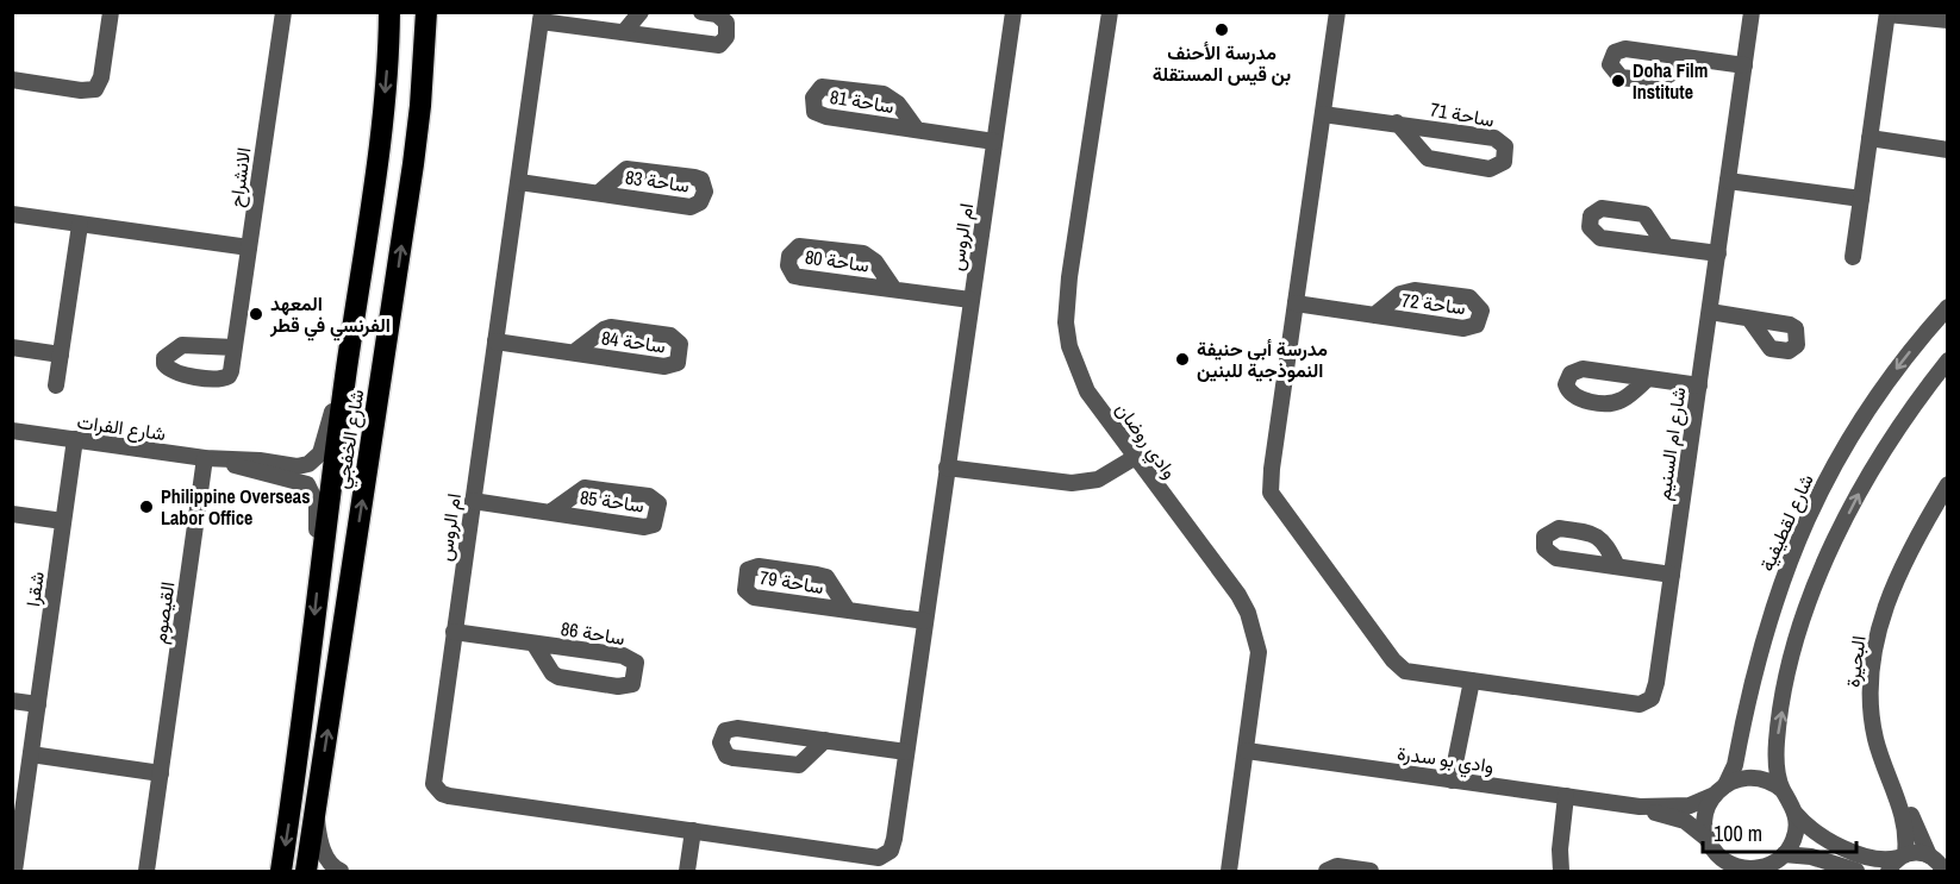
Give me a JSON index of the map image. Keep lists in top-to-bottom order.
{
  "streets": {
    "highway": ["شارع الخفجي"],
    "street": [
      "ساحة 81",
      "ساحة 71",
      "الانشراح",
      "ساحة 83",
      "ام الروس",
      "ساحة 80",
      "ساحة 72",
      "ساحة 84",
      "شارع الفرات",
      "وادي روضان",
      "شارع ام السنيم",
      "ساحة 85",
      "شارع لقطيفية",
      "ساحة 79",
      "شقرا",
      "القيصوم",
      "ساحة 86",
      "البحيرة",
      "وادي بو سدرة"
    ]
  },
  "crossings": [
    ["ساحة 81", "ام الروس"],
    ["ساحة 71", "شارع ام السنيم"],
    ["ساحة 83", "ام الروس"],
    ["ام الروس", "ساحة 80"],
    ["ام الروس", "ساحة 84"],
    ["ام الروس", "ساحة 85"],
    ["ام الروس", "ساحة 79"],
    ["ام الروس", "ساحة 86"],
    ["ساحة 72", "شارع ام السنيم"],
    ["شارع الفرات", "شارع الخفجي"],
    ["شارع الفرات", "شقرا"],
    ["شارع الفرات", "القيصوم"],
    ["وادي روضان", "وادي بو سدرة"],
    ["شارع لقطيفية", "وادي بو سدرة"]
  ],
  "places": [
    "مدرسة الأحنف بن قيس المستقلة",
    "Doha Film Institute",
    "المعهد الفرنسي في قطر",
    "مدرسة أبي حنيفة النموذجية للبنين",
    "Philippine Overseas Labor Office"
  ],
  "scale_bar": "100 m"
}
